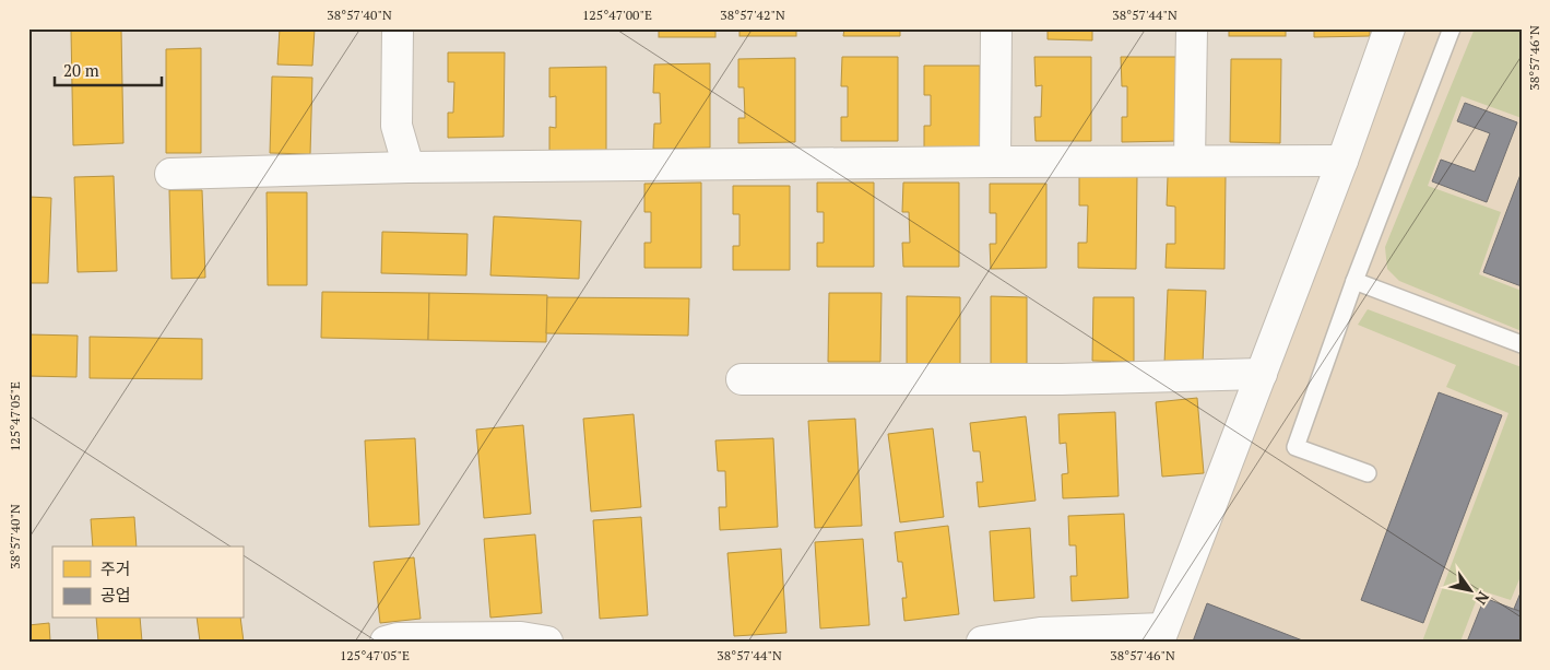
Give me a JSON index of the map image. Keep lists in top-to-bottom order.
{
  "legend": ["주거", "공업"],
  "scale_bar": "20 m",
  "north": "bottom right",
  "coordinates": [
    "38°57'40\"N",
    "125°47'00\"E",
    "38°57'42\"N",
    "38°57'44\"N",
    "38°57'46\"N",
    "125°47'05\"E"
  ]
}
